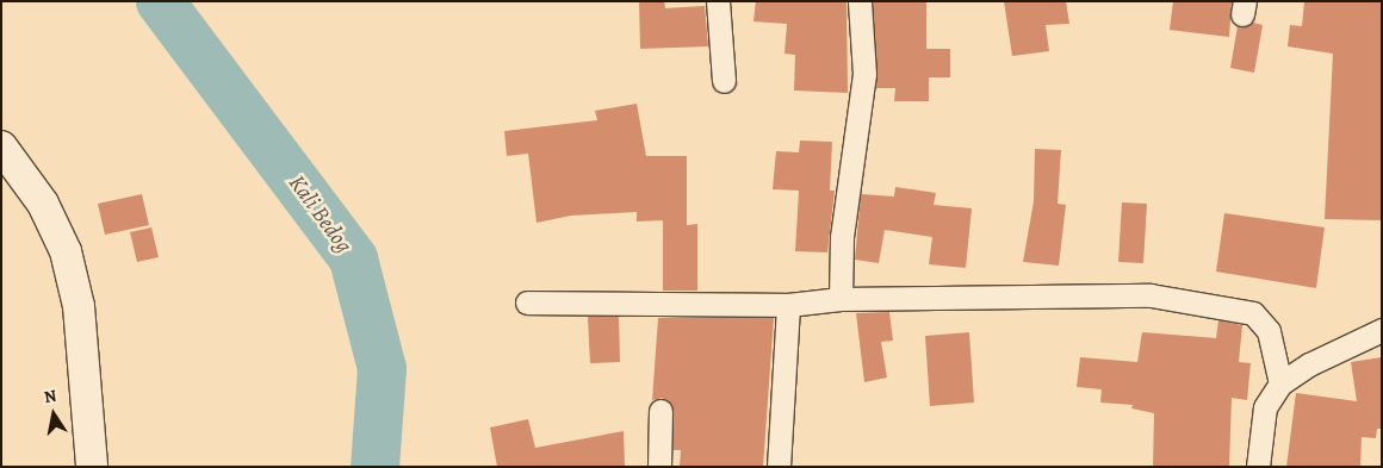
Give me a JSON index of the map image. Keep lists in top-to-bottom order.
{
  "water": ["Kali Bedog"],
  "north": "top"
}
